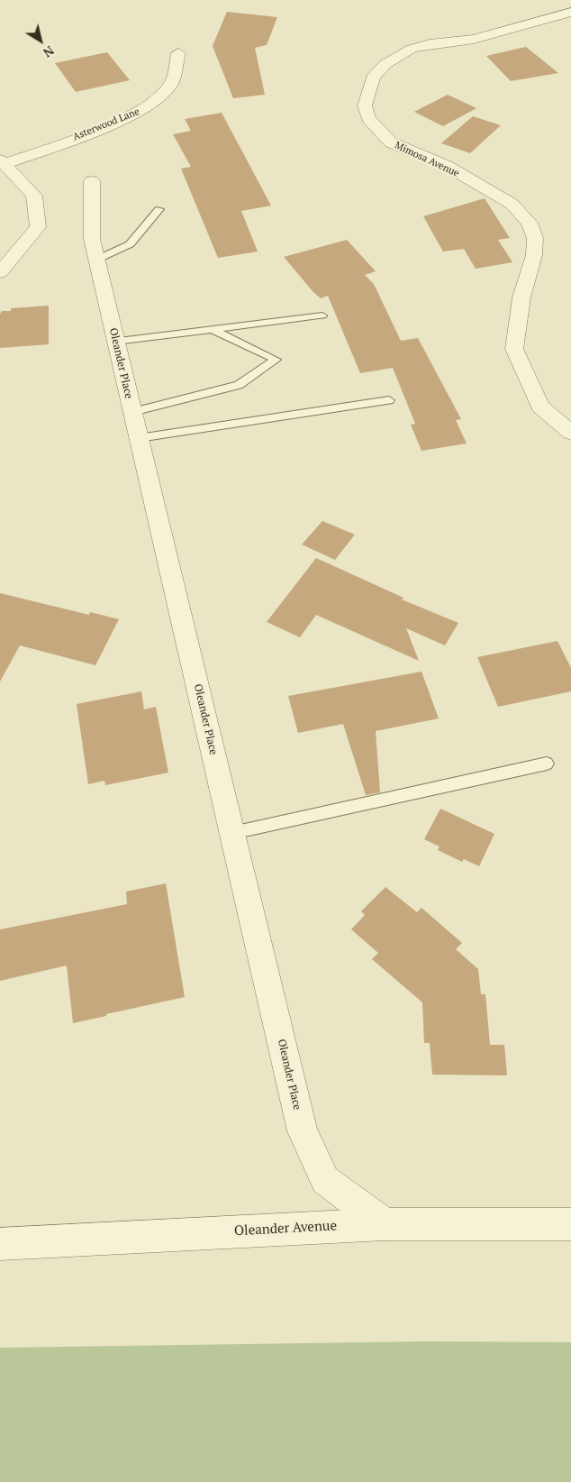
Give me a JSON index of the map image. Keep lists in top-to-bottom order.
{
  "streets": {
    "street": [
      "Asterwood Lane",
      "Mimosa Avenue",
      "Oleander Place",
      "Oleander Avenue"
    ]
  },
  "crossings": [
    ["Oleander Place", "Oleander Avenue"]
  ],
  "north": "bottom right"
}
